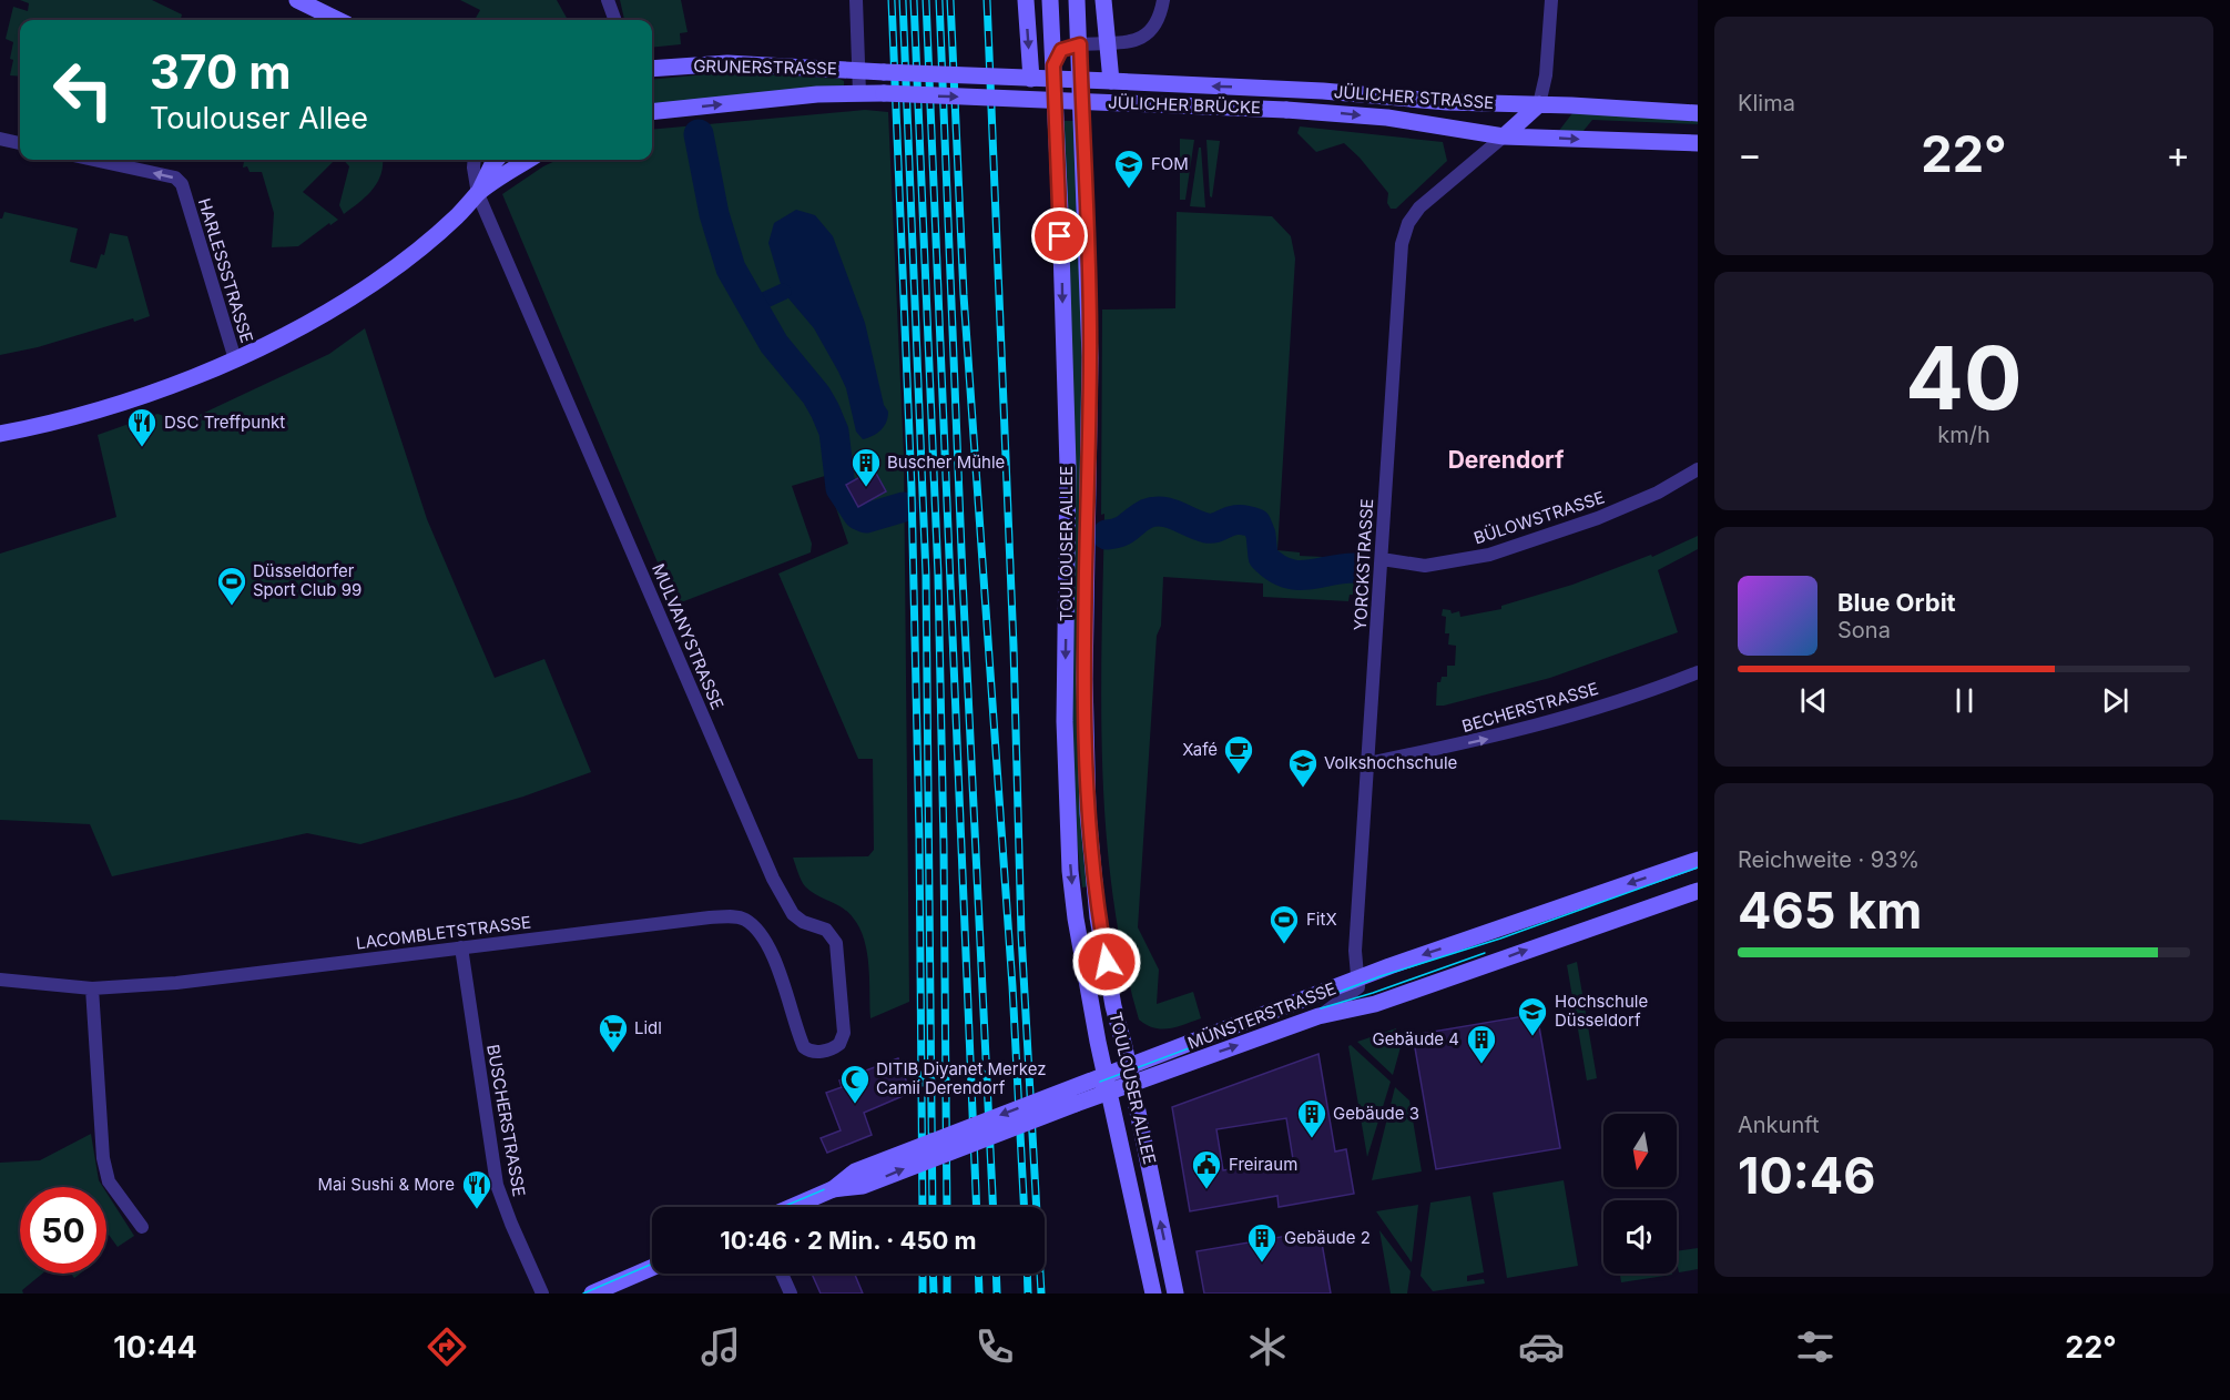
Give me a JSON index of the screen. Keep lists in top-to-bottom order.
{
  "streets": {
    "main road": [
      "GRUNERSTRASSE",
      "JÜLICHER STRASSE",
      "JÜLICHER BRÜCKE",
      "TOULOUSER ALLEE",
      "MÜNSTERSTRASSE"
    ],
    "street": [
      "HARLESSSTRASSE",
      "BÜLOWSTRASSE",
      "YORCKSTRASSE",
      "MULVANYSTRASSE",
      "BECHERSTRASSE",
      "LACOMBLETSTRASSE",
      "BUSCHERSTRASSE"
    ]
  },
  "crossings": [
    ["GRUNERSTRASSE", "JÜLICHER BRÜCKE"],
    ["JÜLICHER STRASSE", "JÜLICHER BRÜCKE"],
    ["JÜLICHER STRASSE", "YORCKSTRASSE"],
    ["BÜLOWSTRASSE", "YORCKSTRASSE"],
    ["TOULOUSER ALLEE", "MÜNSTERSTRASSE"],
    ["YORCKSTRASSE", "BECHERSTRASSE"],
    ["YORCKSTRASSE", "MÜNSTERSTRASSE"],
    ["MULVANYSTRASSE", "LACOMBLETSTRASSE"],
    ["LACOMBLETSTRASSE", "BUSCHERSTRASSE"]
  ],
  "one_way": ["HARLESSSTRASSE", "BECHERSTRASSE"],
  "districts": ["Derendorf"],
  "places": {
    "school or university": ["FOM", "Volkshochschule", "Hochschule Düsseldorf"],
    "restaurant": ["DSC Treffpunkt", "Mai Sushi & More"],
    "building": [
      "Buscher Mühle",
      "Gebäude 4",
      "Gebäude 3",
      "Gebäude 2"
    ],
    "sports": ["Düsseldorfer Sport Club 99", "FitX"],
    "cafe": ["Xafé"],
    "supermarket": ["Lidl"],
    "mosque": ["DITIB Diyanet Merkez Camii Derendorf"],
    "public building": ["Freiraum"]
  },
  "north": "bottom",
  "page": {
    "tile": [
      "Klima",
      ["40", "km/h"],
      ["Reichweite · 93%", "465 km"],
      ["Ankunft", "10:46"]
    ],
    "turn": ["370 m", "Toulouser Allee"],
    "heat": ["−", "22°", "+"],
    "song": ["Blue Orbit", "Sona"],
    "limit": "50",
    "trip": "10:46 · 2 Min. · 450 m",
    "tabs": ["10:44", "22°"]
  }
}
